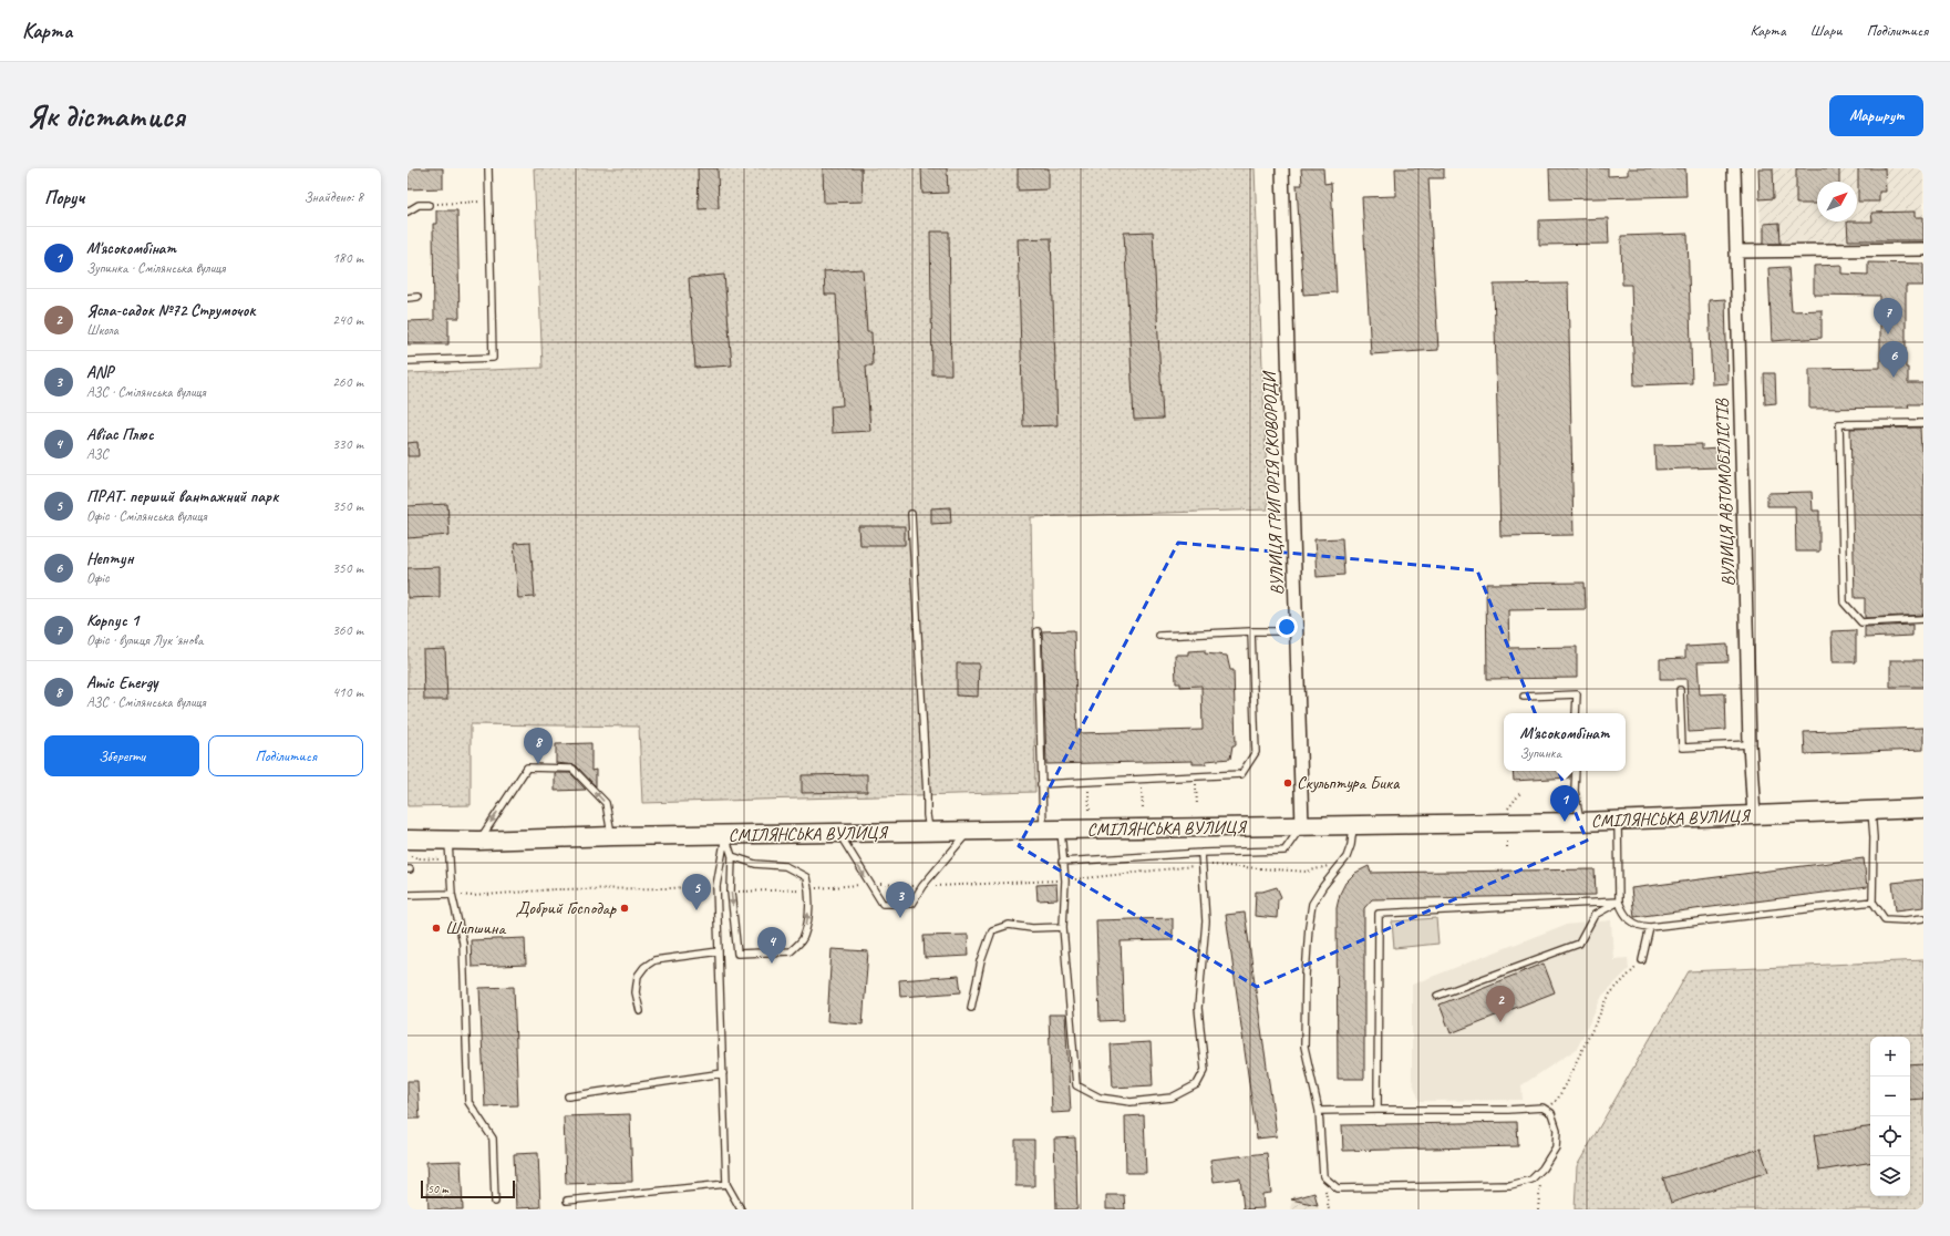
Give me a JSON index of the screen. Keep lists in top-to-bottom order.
{
  "streets": {
    "main road": ["СМІЛЯНСЬКА ВУЛИЦЯ"],
    "street": ["ВУЛИЦЯ ГРИГОРІЯ СКОВОРОДИ", "ВУЛИЦЯ АВТОМОБІЛІСТІВ"]
  },
  "crossings": [
    ["ВУЛИЦЯ ГРИГОРІЯ СКОВОРОДИ", "СМІЛЯНСЬКА ВУЛИЦЯ"],
    ["ВУЛИЦЯ АВТОМОБІЛІСТІВ", "СМІЛЯНСЬКА ВУЛИЦЯ"]
  ],
  "places": ["Cкульптура Бика", "Добрий Господар", "Шипшина"],
  "scale_bar": "50 m",
  "north": "top right",
  "page": {
    "header": "Карта",
    "nav": ["Карта", "Шари", "Поділитися"],
    "buttons": [
      "Маршрут",
      ["Зберегти", "Поділитися"]
    ],
    "title": "Як дістатися",
    "heading": ["Поруч", "Знайдено: 8"],
    "list": [
      {
        "mark": "1",
        "name": "М'ясокомбінат",
        "note": "Зупинка · Смілянська вулиця",
        "value": "180 m"
      },
      {
        "mark": "2",
        "name": "Ясла-садок №72 Струмочок",
        "note": "Школа",
        "value": "240 m"
      },
      {
        "mark": "3",
        "name": "ANP",
        "note": "АЗС · Смілянська вулиця",
        "value": "260 m"
      },
      {
        "mark": "4",
        "name": "Авіас Плюс",
        "note": "АЗС",
        "value": "330 m"
      },
      {
        "mark": "5",
        "name": "ПРАТ. перший вантажний парк",
        "note": "Офіс · Смілянська вулиця",
        "value": "350 m"
      },
      {
        "mark": "6",
        "name": "Нептун",
        "note": "Офіс",
        "value": "350 m"
      },
      {
        "mark": "7",
        "name": "Корпус 1",
        "note": "Офіс · вулиця Лукʼянова",
        "value": "360 m"
      },
      {
        "mark": "8",
        "name": "Amic Energy",
        "note": "АЗС · Смілянська вулиця",
        "value": "410 m"
      }
    ],
    "pins": [
      "7",
      "6",
      "8",
      "1",
      "5",
      "3",
      "4",
      "2"
    ],
    "popup": ["М'ясокомбінат", "Зупинка"],
    "map_buttons": ["+", "−"],
    "scale": "50 m"
  }
}
